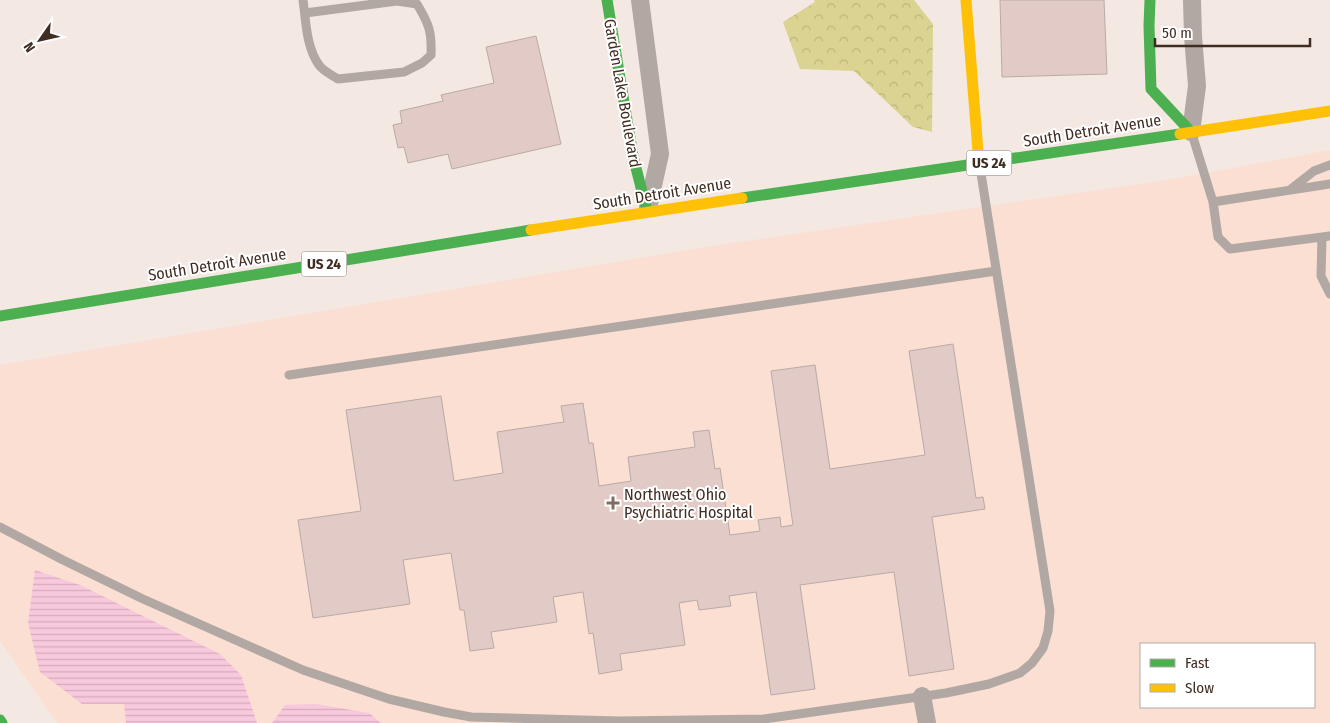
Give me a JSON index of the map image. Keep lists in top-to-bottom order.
{
  "streets": {
    "main road": ["Garden Lake Boulevard", "South Detroit Avenue", "US 24"]
  },
  "crossings": [
    ["Garden Lake Boulevard", "South Detroit Avenue"]
  ],
  "places": {
    "health": ["Northwest Ohio Psychiatric Hospital"]
  },
  "legend": ["Fast", "Slow"],
  "scale_bar": "50 m",
  "north": "bottom left"
}
